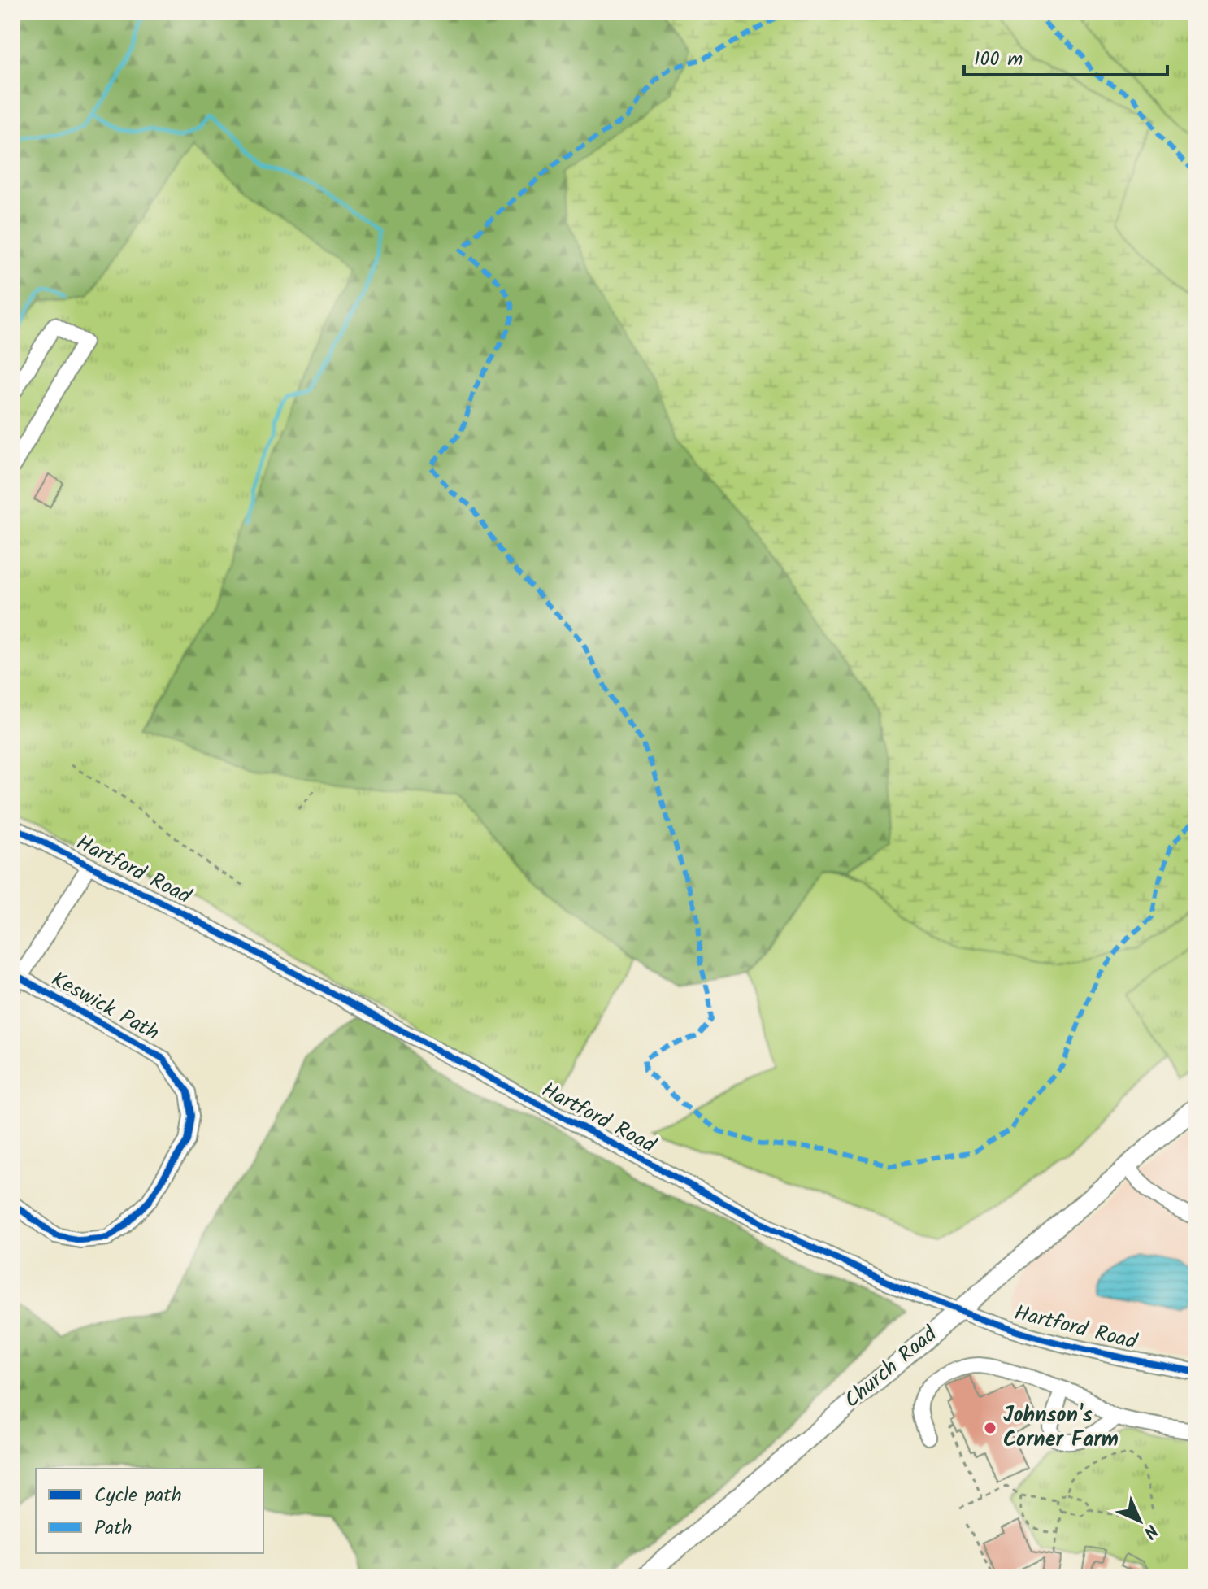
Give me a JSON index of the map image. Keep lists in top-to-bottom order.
{
  "streets": {
    "main road": ["Church Road"],
    "street": ["Hartford Road", "Keswick Path"]
  },
  "crossings": [
    ["Hartford Road", "Church Road"]
  ],
  "places": ["Johnson's Corner Farm"],
  "legend": ["Cycle path", "Path"],
  "scale_bar": "100 m",
  "north": "bottom right"
}
